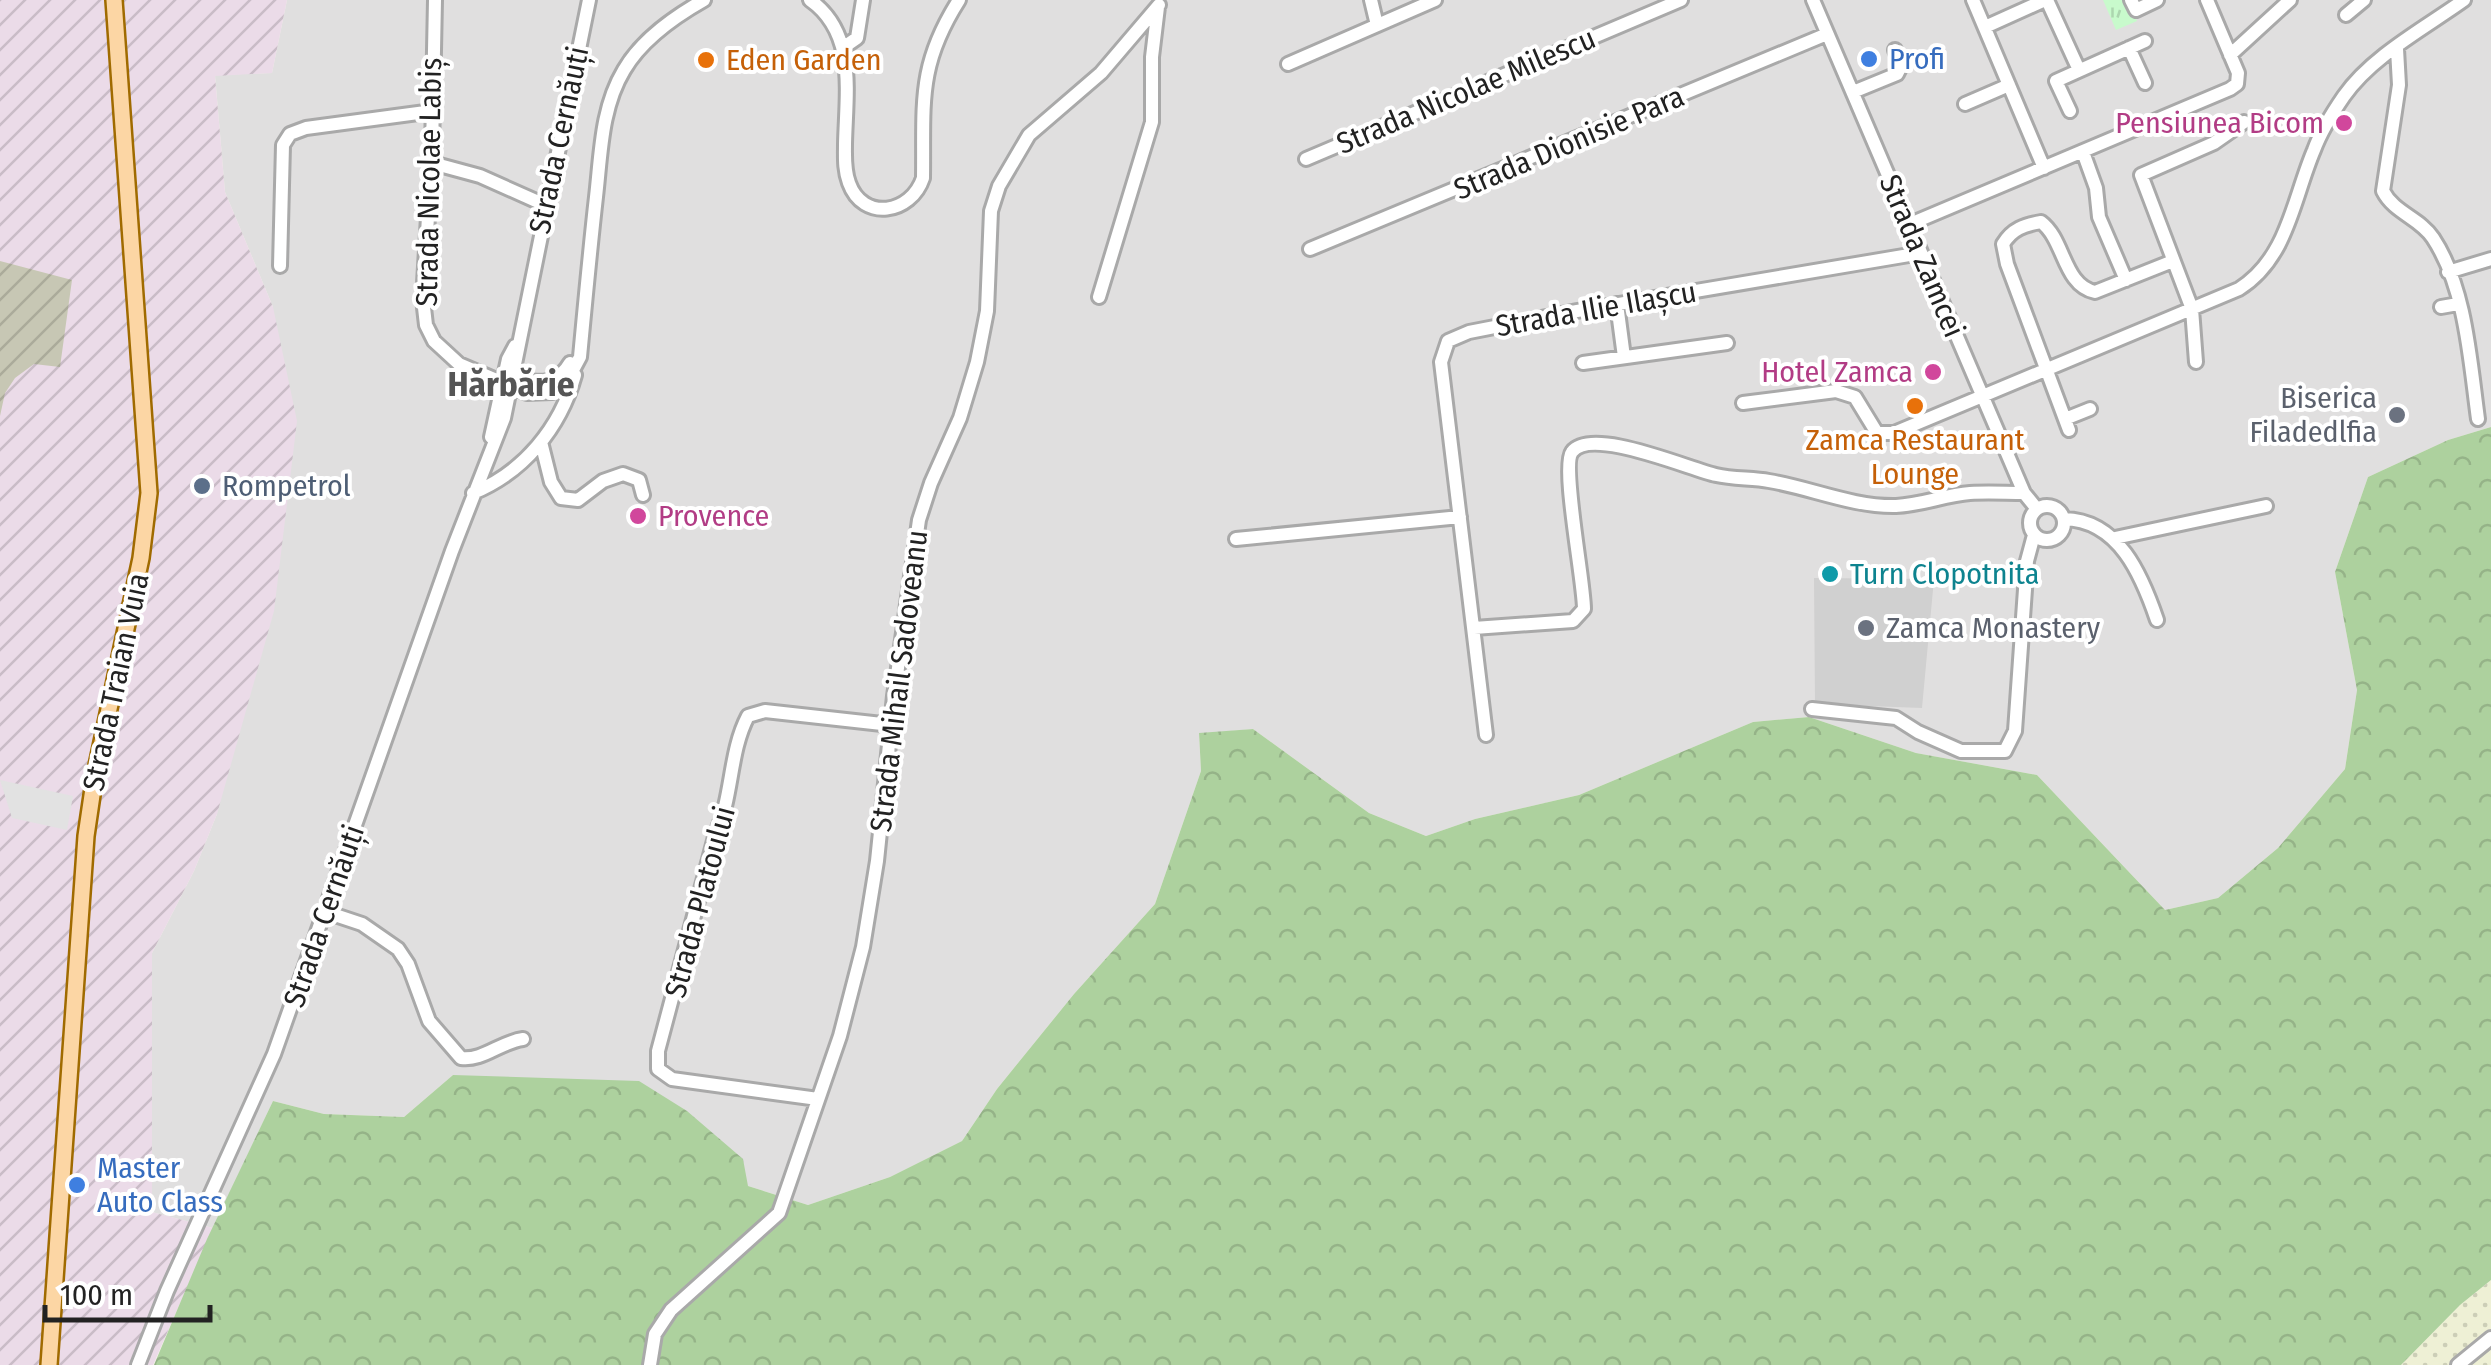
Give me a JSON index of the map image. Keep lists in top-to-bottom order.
{
  "streets": {
    "main road": ["Strada Traian Vuia"],
    "street": [
      "Strada Nicolae Milescu",
      "Strada Cernăuți",
      "Strada Dionisie Para",
      "Strada Nicolae Labiș",
      "Strada Zamcei",
      "Strada Ilie Ilașcu",
      "Strada Mihail Sadoveanu",
      "Strada Platoului"
    ]
  },
  "crossings": [
    ["Strada Cernăuți", "Strada Nicolae Labiș"],
    ["Strada Dionisie Para", "Strada Zamcei"],
    ["Strada Zamcei", "Strada Ilie Ilașcu"],
    ["Strada Mihail Sadoveanu", "Strada Platoului"]
  ],
  "districts": ["Hărbărie"],
  "places": [
    "Profi",
    "Eden Garden",
    "Pensiunea Bicom",
    "Hotel Zamca",
    "Zamca Restaurant Lounge",
    "Biserica Filadedlfia",
    "Rompetrol",
    "Provence",
    "Turn Clopotnita",
    "Zamca Monastery",
    "Master Auto Class"
  ],
  "scale_bar": "100 m"
}
